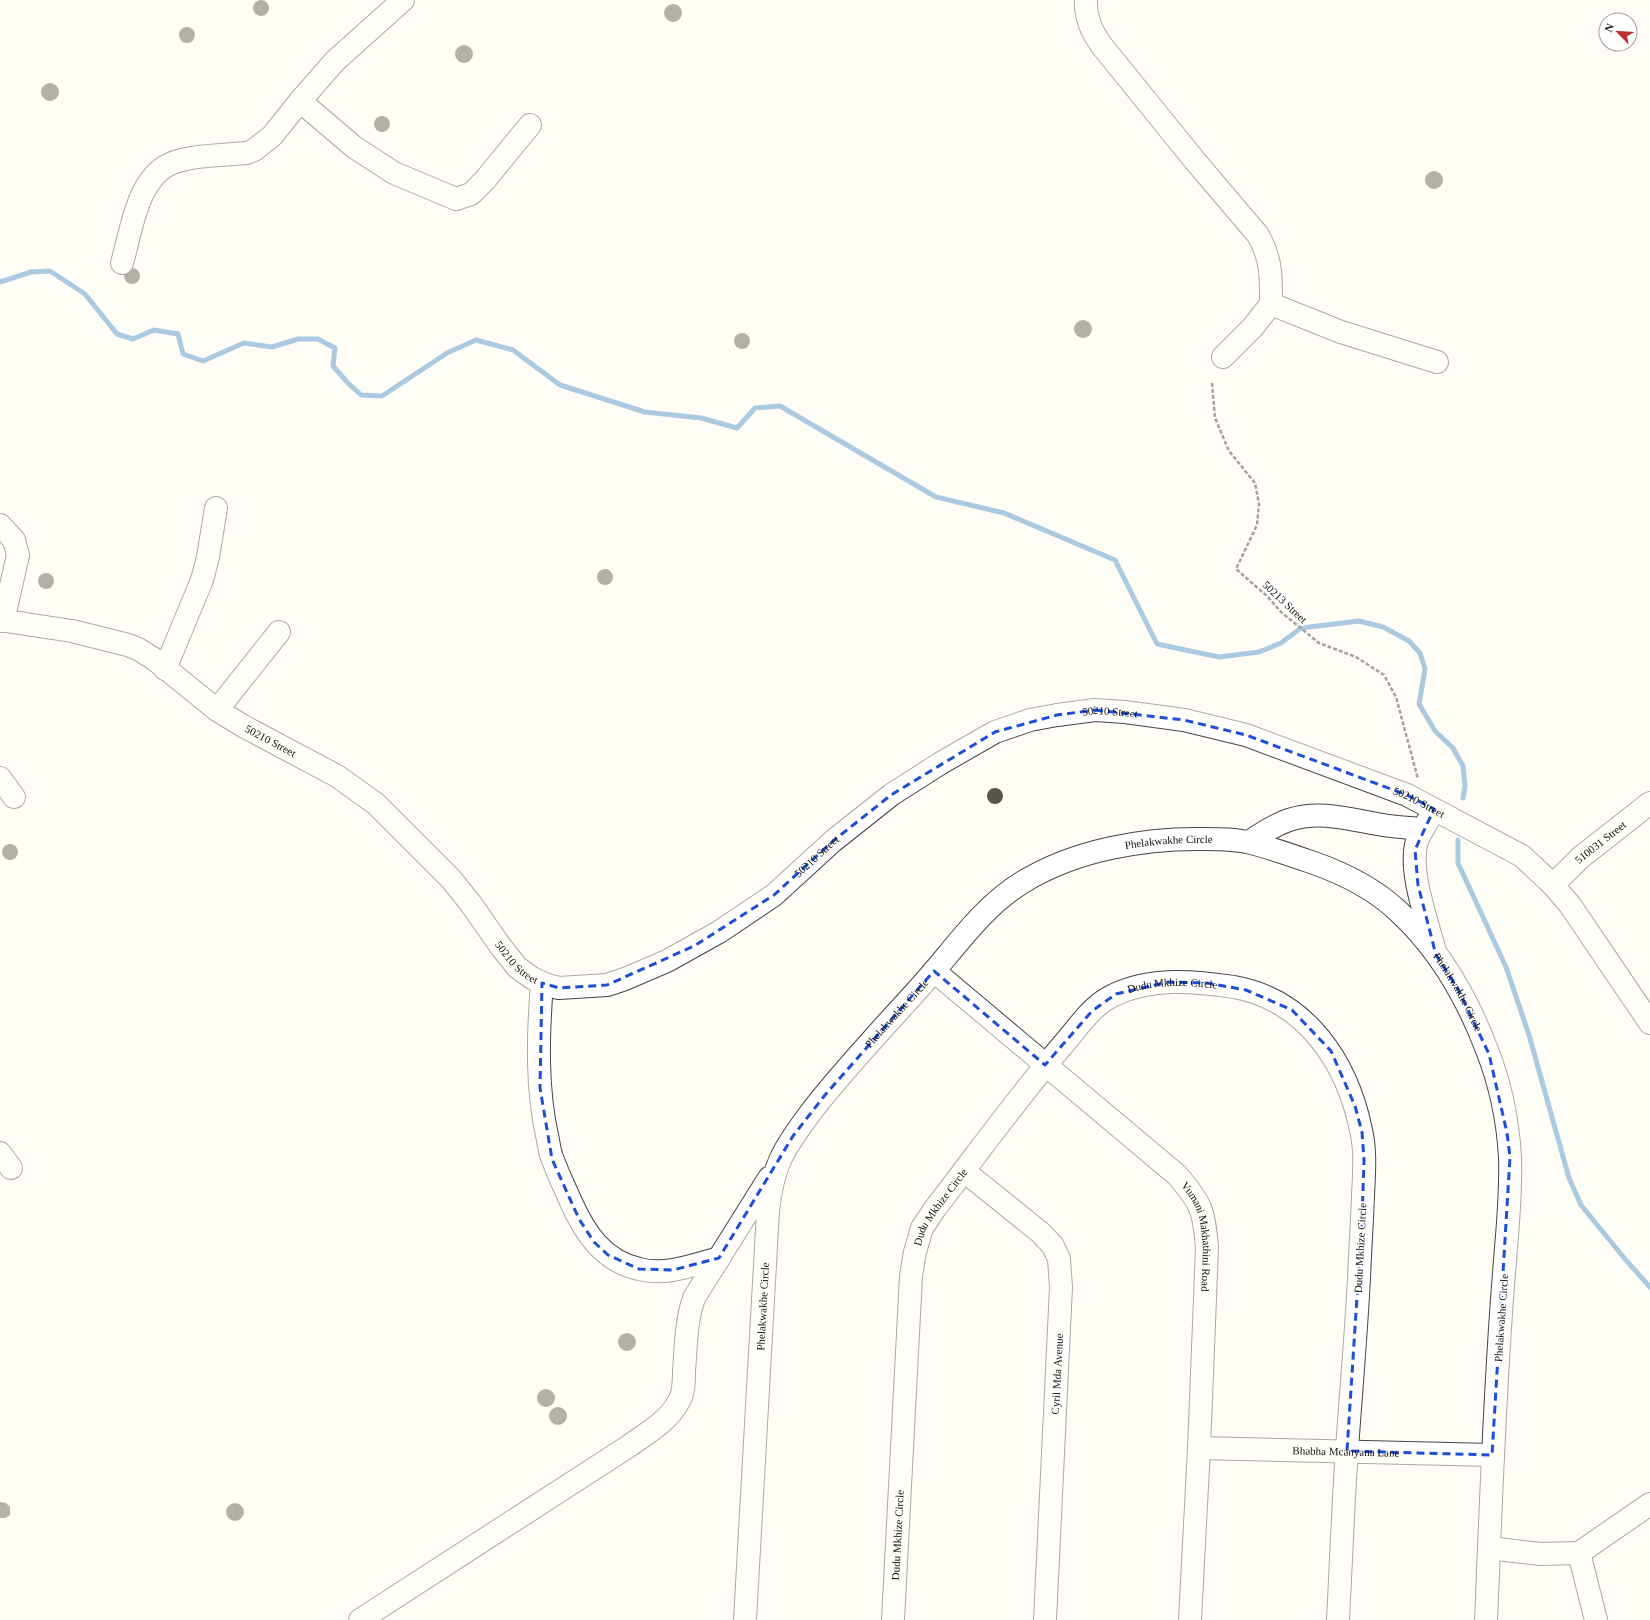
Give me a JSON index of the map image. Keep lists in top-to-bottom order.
{
  "streets": {
    "street": [
      "50210 Street",
      "Phelakwakhe Circle",
      "510031 Street",
      "Dudu Mkhize Circle",
      "Vumani Makhathini Road",
      "Cyril Mda Avenue",
      "Bhabha Mcanyana Lane"
    ],
    "path": ["50213 Street"]
  },
  "crossings": [
    ["50213 Street", "50210 Street"],
    ["50210 Street", "510031 Street"],
    ["Phelakwakhe Circle", "Vumani Makhathini Road"],
    ["Phelakwakhe Circle", "Bhabha Mcanyana Lane"],
    ["Dudu Mkhize Circle", "Vumani Makhathini Road"],
    ["Dudu Mkhize Circle", "Cyril Mda Avenue"],
    ["Dudu Mkhize Circle", "Bhabha Mcanyana Lane"],
    ["Vumani Makhathini Road", "Bhabha Mcanyana Lane"]
  ],
  "north": "top left"
}
